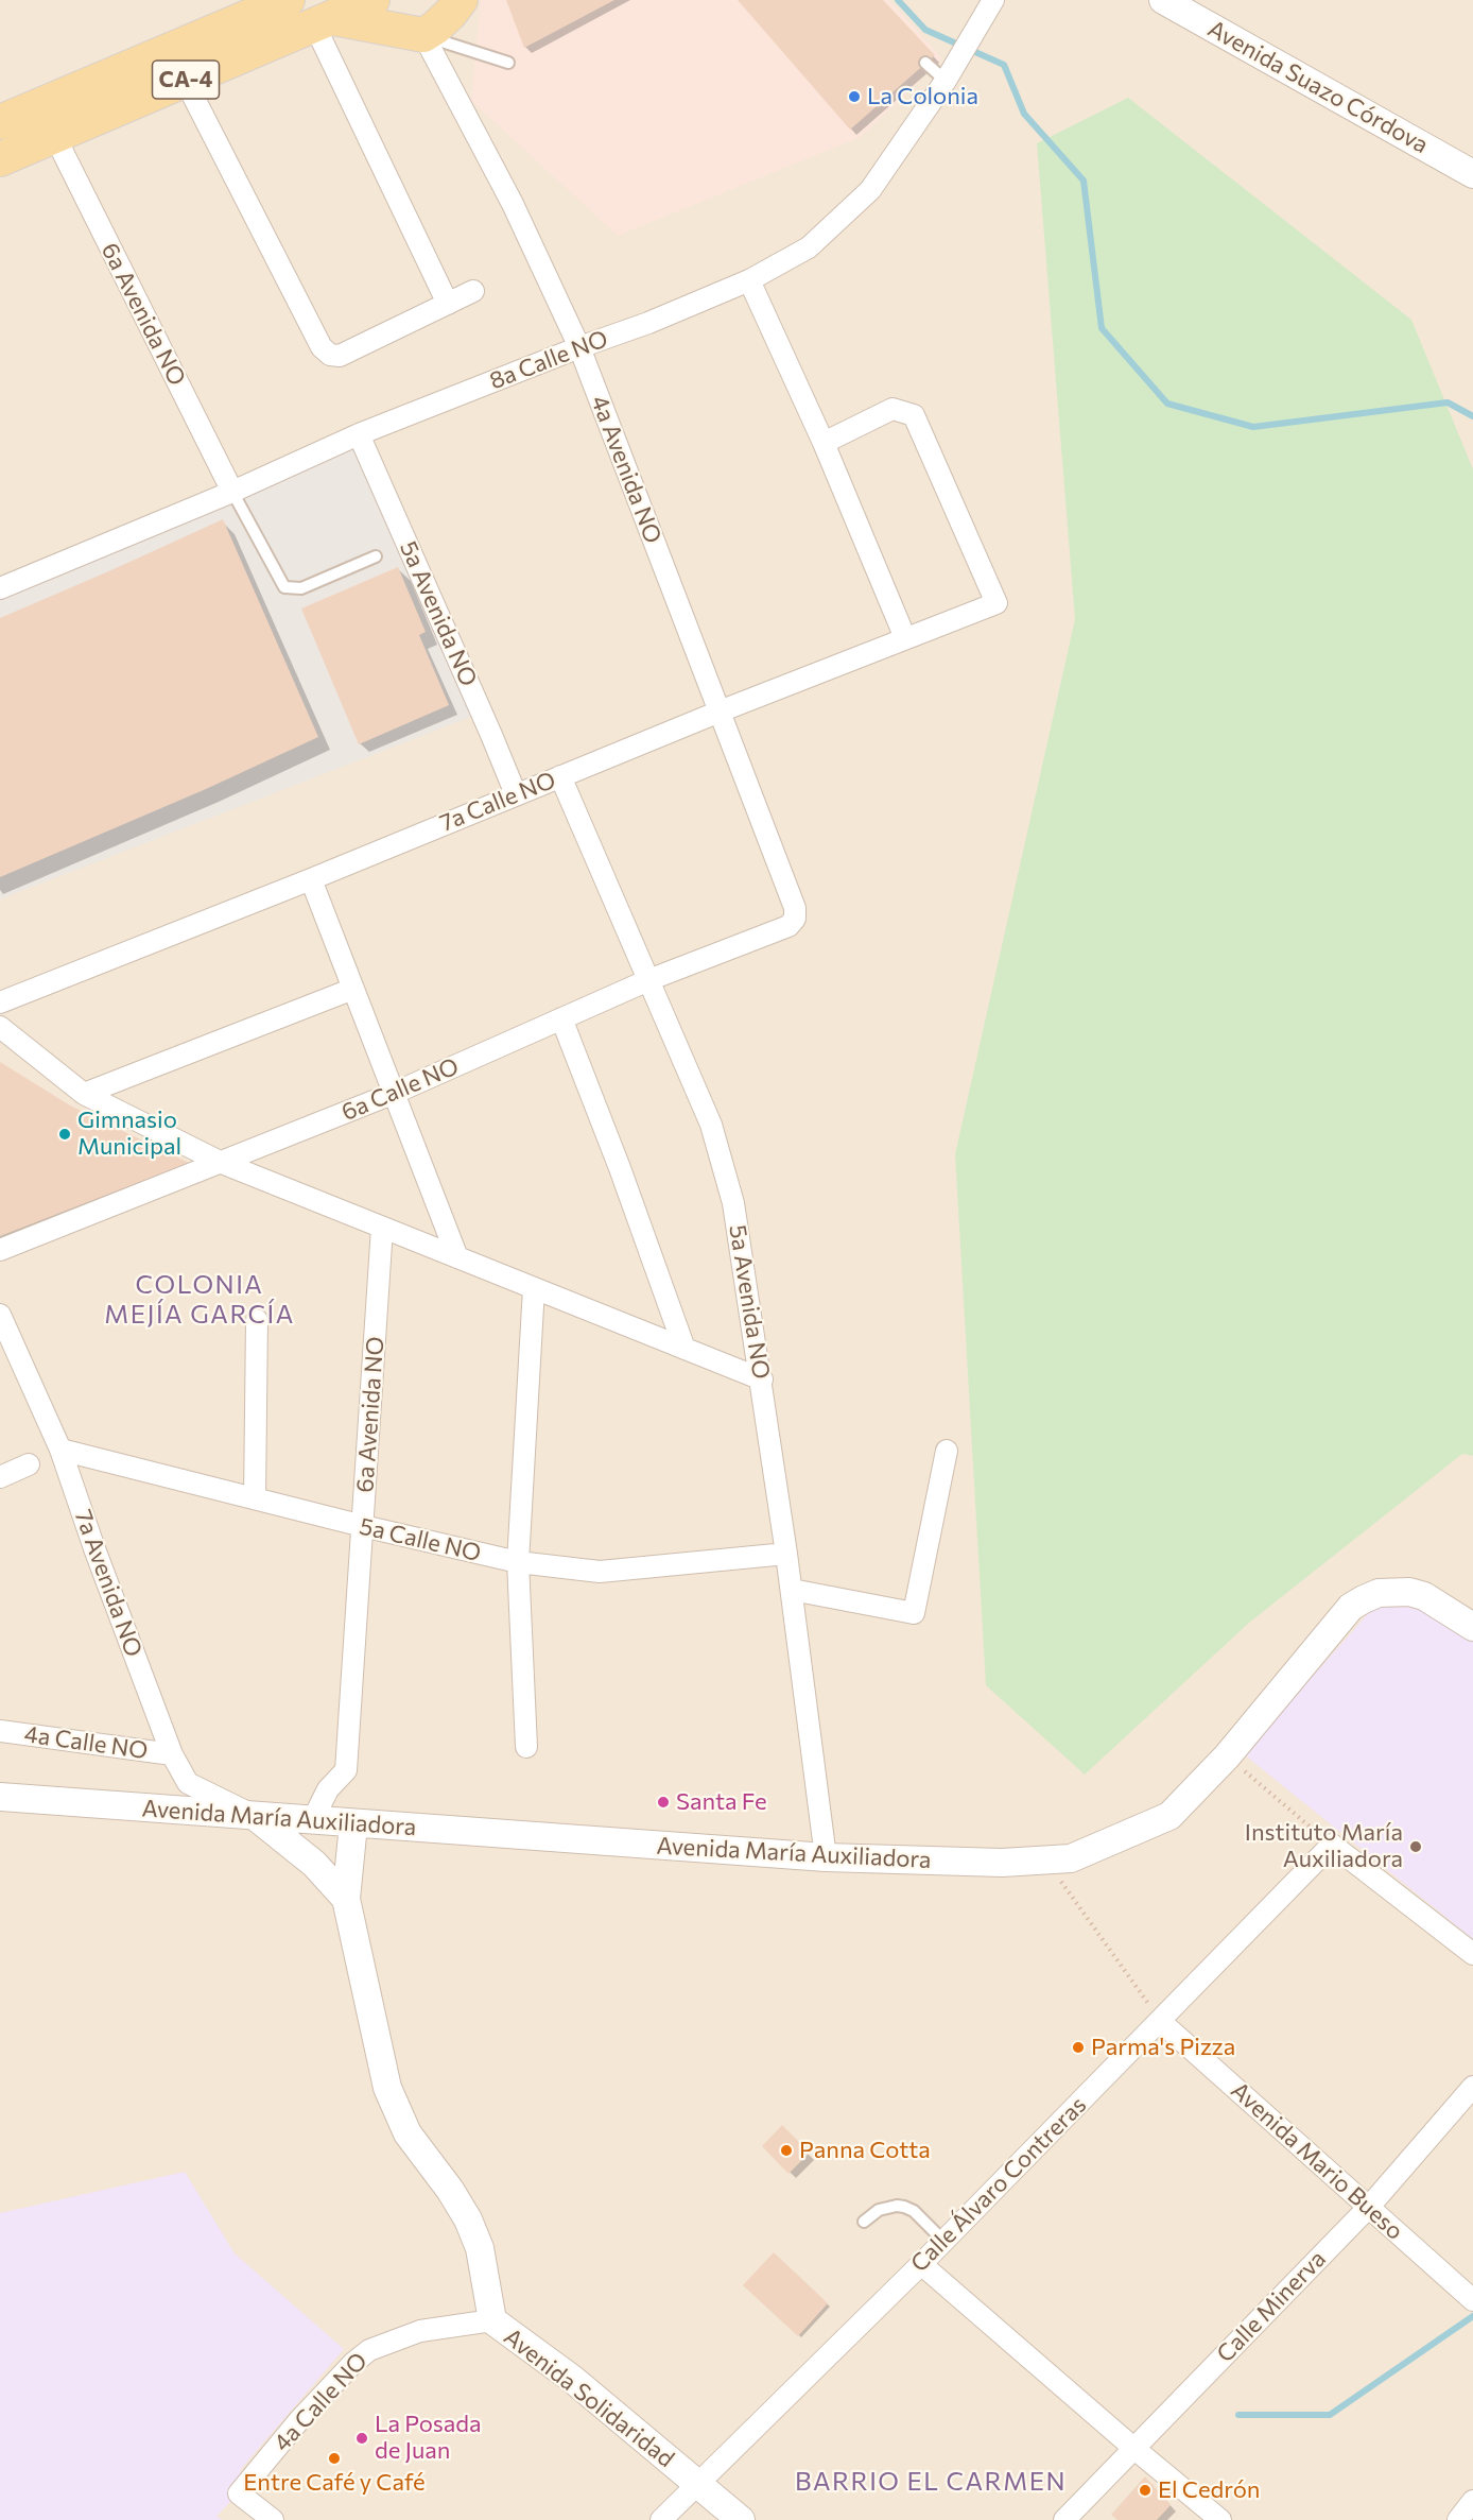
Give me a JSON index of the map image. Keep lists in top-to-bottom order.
{
  "streets": {
    "main road": ["CA-4"],
    "street": [
      "Avenida Suazo Córdova",
      "6a Avenida NO",
      "8a Calle NO",
      "4a Avenida NO",
      "5a Avenida NO",
      "7a Calle NO",
      "6a Calle NO",
      "5a Calle NO",
      "7a Avenida NO",
      "4a Calle NO",
      "Avenida María Auxiliadora",
      "Avenida Mario Bueso",
      "Calle Álvaro Contreras",
      "Calle Minerva",
      "Avenida Solidaridad"
    ]
  },
  "crossings": [
    ["CA-4", "6a Avenida NO"],
    ["6a Avenida NO", "8a Calle NO"],
    ["6a Avenida NO", "5a Calle NO"],
    ["6a Avenida NO", "Avenida María Auxiliadora"],
    ["8a Calle NO", "4a Avenida NO"],
    ["8a Calle NO", "5a Avenida NO"],
    ["4a Avenida NO", "7a Calle NO"],
    ["4a Avenida NO", "6a Calle NO"],
    ["5a Avenida NO", "7a Calle NO"],
    ["5a Avenida NO", "6a Calle NO"],
    ["5a Avenida NO", "5a Calle NO"],
    ["5a Avenida NO", "Avenida María Auxiliadora"],
    ["5a Calle NO", "7a Avenida NO"],
    ["7a Avenida NO", "4a Calle NO"],
    ["7a Avenida NO", "Avenida María Auxiliadora"],
    ["7a Avenida NO", "Avenida Solidaridad"],
    ["4a Calle NO", "Avenida Solidaridad"],
    ["Avenida María Auxiliadora", "Avenida Solidaridad"],
    ["Avenida Mario Bueso", "Calle Álvaro Contreras"],
    ["Avenida Mario Bueso", "Calle Minerva"],
    ["Calle Álvaro Contreras", "Avenida Solidaridad"]
  ],
  "districts": ["COLONIA MEJÍA GARCÍA", "BARRIO EL CARMEN"],
  "places": [
    "La Colonia",
    "Gimnasio Municipal",
    "Santa Fe",
    "Instituto María Auxiliadora",
    "Parma's Pizza",
    "Panna Cotta",
    "La Posada de Juan",
    "Entre Café y Café",
    "El Cedrón"
  ]
}
